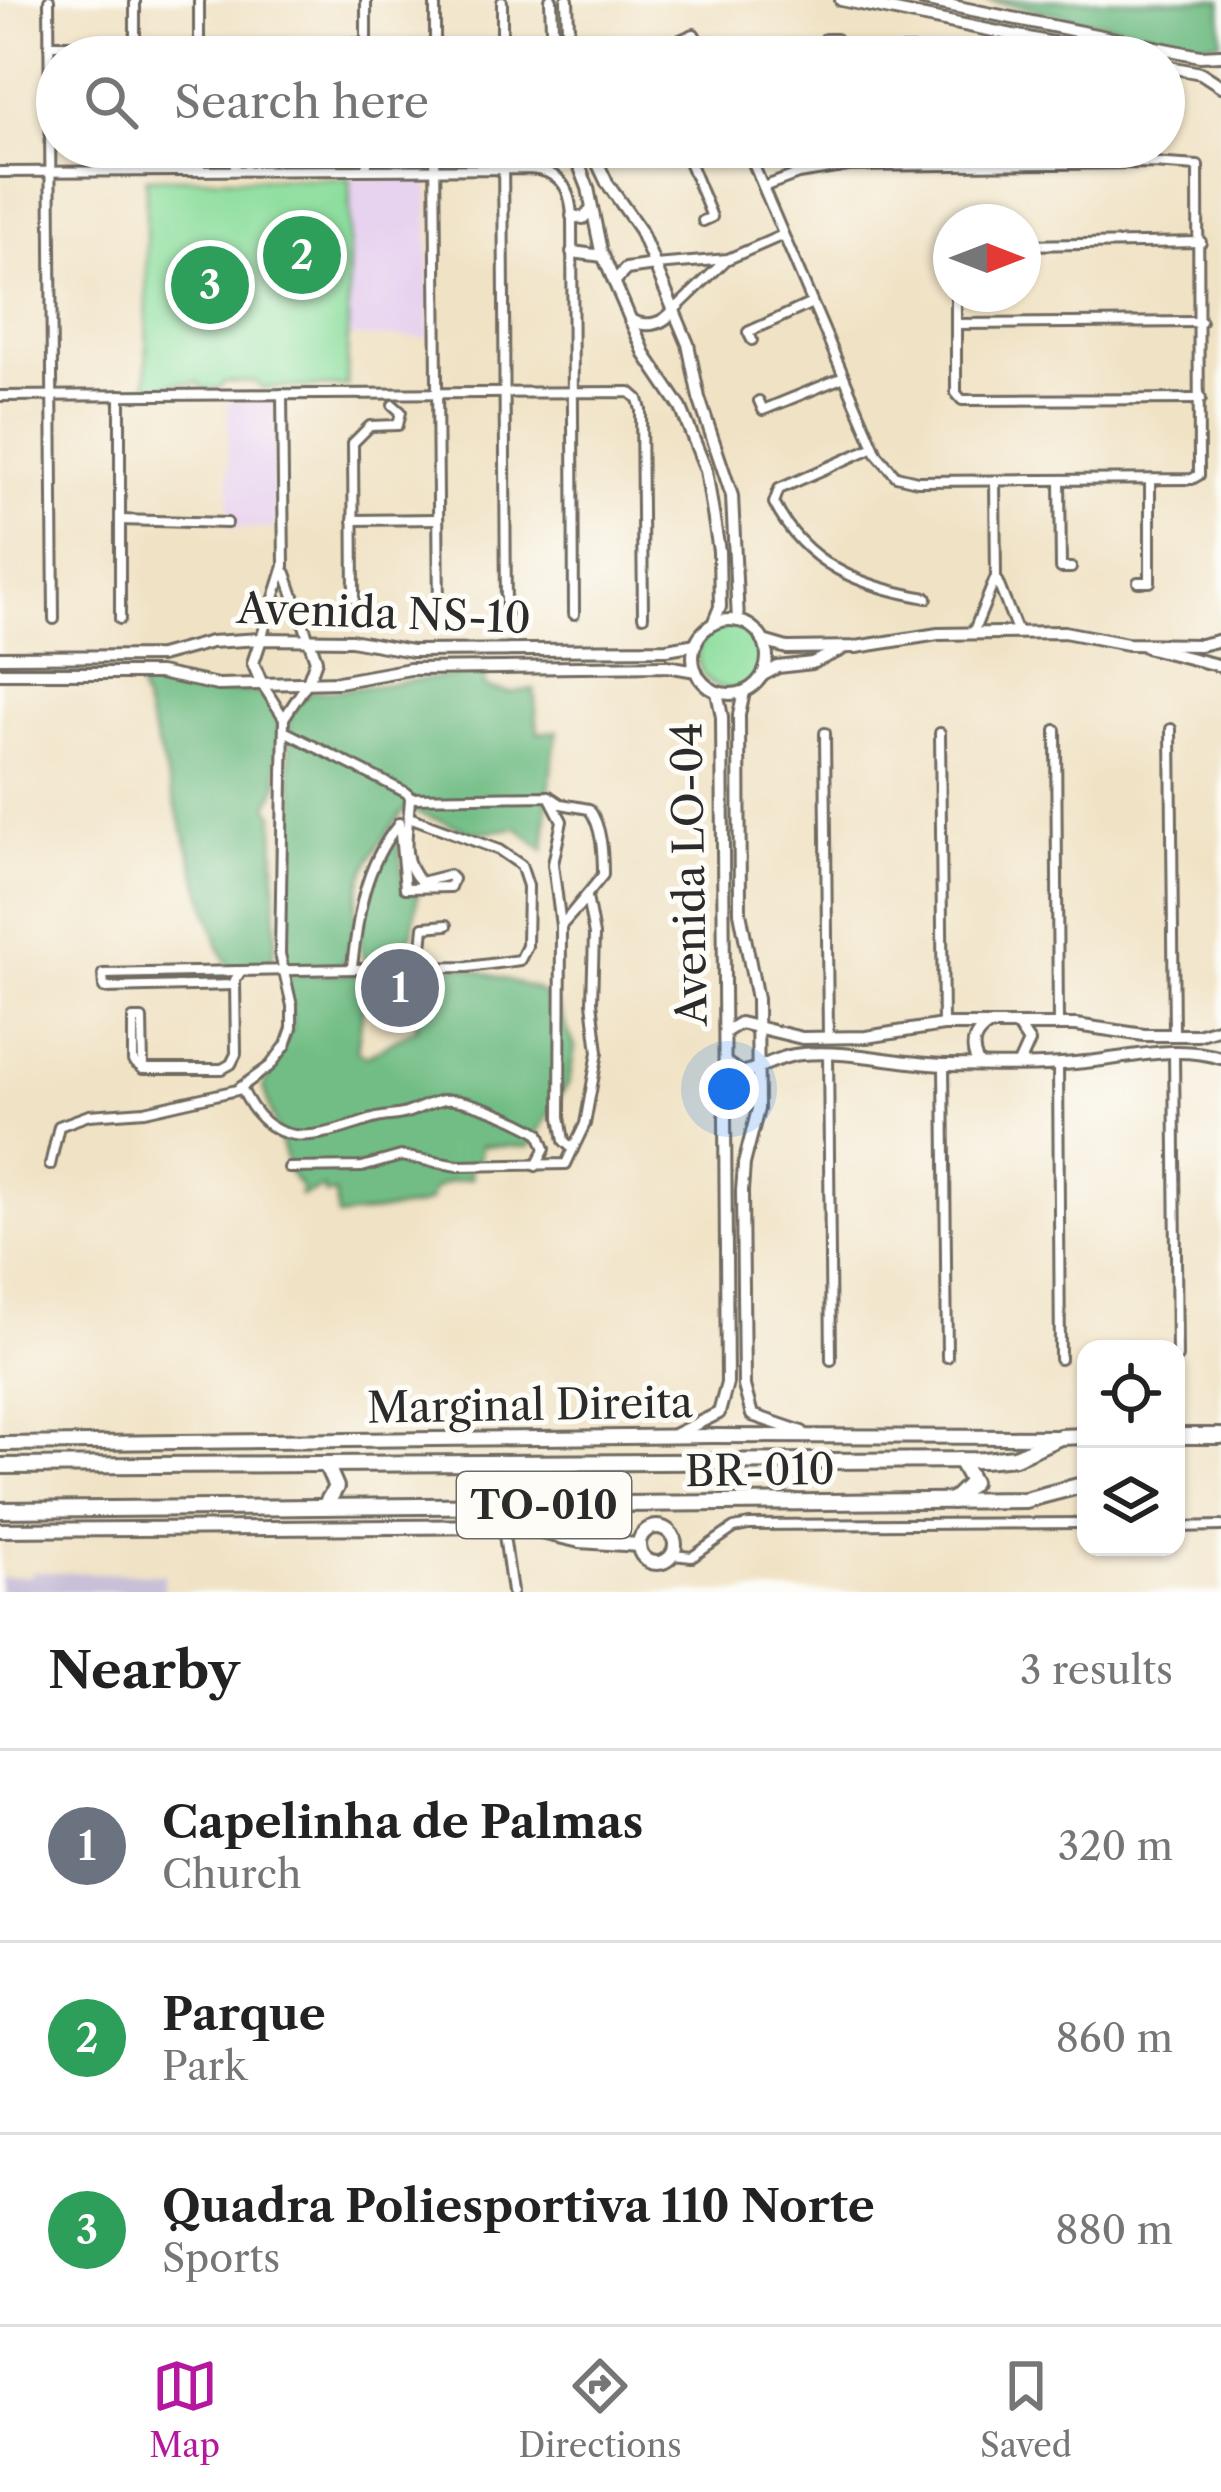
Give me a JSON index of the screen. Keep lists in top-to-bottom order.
{
  "streets": {
    "highway": ["BR-010", "TO-010"],
    "main road": ["Marginal Direita"],
    "street": ["Avenida NS-10", "Avenida LO-04"]
  },
  "crossings": [
    ["Avenida NS-10", "Avenida LO-04"],
    ["Avenida LO-04", "Marginal Direita"],
    ["Marginal Direita", "BR-010"],
    ["Marginal Direita", "TO-010"],
    ["BR-010", "TO-010"]
  ],
  "north": "right",
  "page": {
    "search": "Search here",
    "pins": ["2", "3", "1"],
    "heading": ["Nearby", "3 results"],
    "list": [
      {
        "mark": "1",
        "name": "Capelinha de Palmas",
        "note": "Church",
        "value": "320 m"
      },
      {
        "mark": "2",
        "name": "Parque",
        "note": "Park",
        "value": "860 m"
      },
      {
        "mark": "3",
        "name": "Quadra Poliesportiva 110 Norte",
        "note": "Sports",
        "value": "880 m"
      }
    ],
    "nav": ["Map", "Directions", "Saved"]
  }
}
